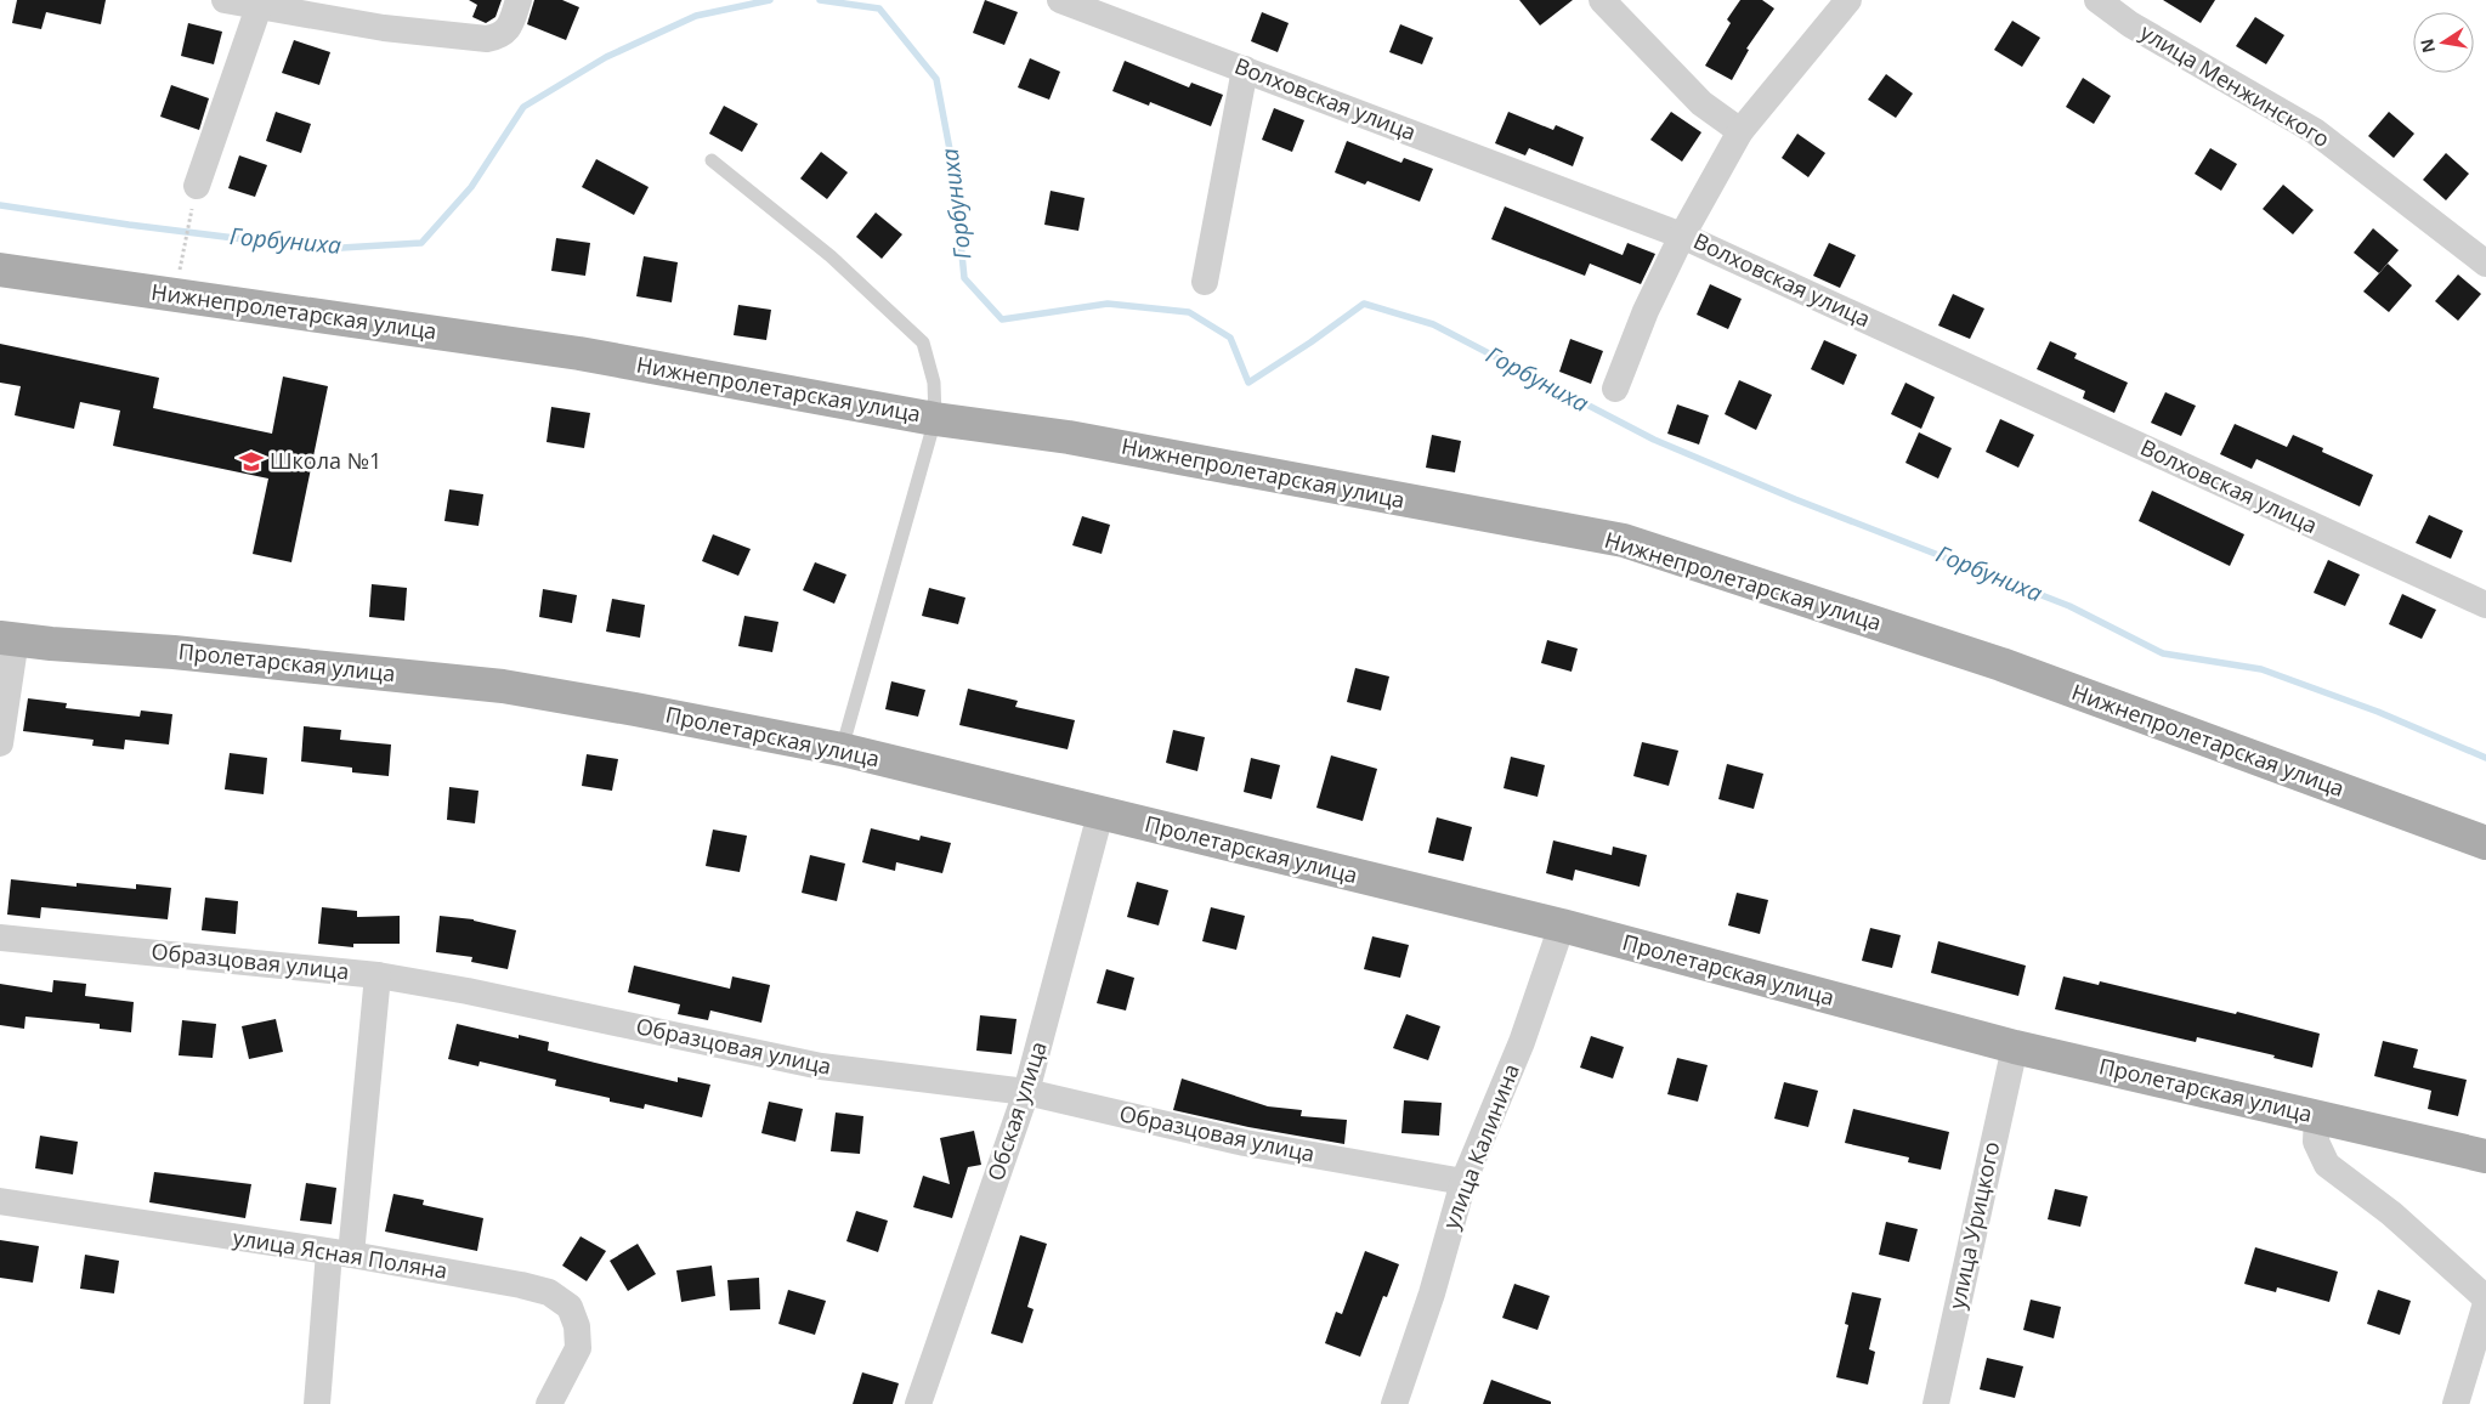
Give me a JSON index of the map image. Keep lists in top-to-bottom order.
{
  "streets": {
    "main road": ["Нижнепролетарская улица", "Пролетарская улица"],
    "street": [
      "улица Менжинского",
      "Волховская улица",
      "Образцовая улица",
      "Обская улица",
      "улица Калинина",
      "улица Урицкого",
      "улица Ясная Поляна"
    ]
  },
  "crossings": [
    ["Пролетарская улица", "Обская улица"],
    ["Пролетарская улица", "улица Калинина"],
    ["Пролетарская улица", "улица Урицкого"],
    ["Образцовая улица", "Обская улица"],
    ["Образцовая улица", "улица Калинина"]
  ],
  "water": ["Горбуниха"],
  "places": {
    "school or university": ["Школа №1"]
  },
  "north": "left"
}
